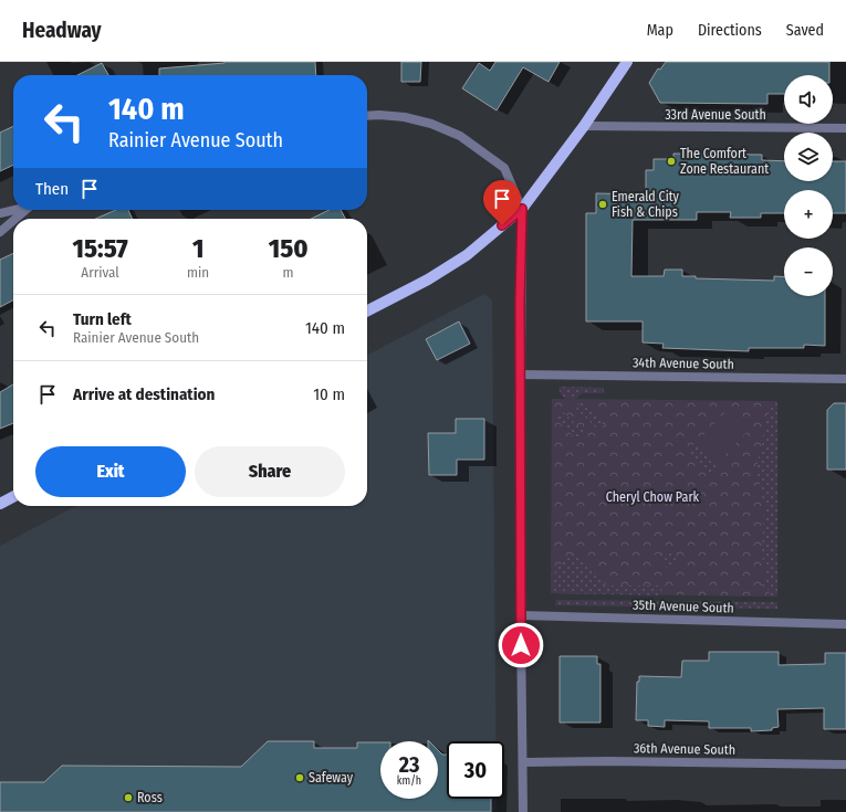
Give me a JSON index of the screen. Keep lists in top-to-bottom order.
{
  "streets": {
    "street": [
      "33rd Avenue South",
      "34th Avenue South",
      "35th Avenue South",
      "36th Avenue South"
    ]
  },
  "parks": ["Cheryl Chow Park"],
  "places": [
    "The Comfort Zone Restaurant",
    "Emerald City Fish & Chips",
    "Safeway",
    "Ross"
  ],
  "page": {
    "header": "Headway",
    "nav": ["Map", "Directions", "Saved"],
    "map_buttons": ["+", "−"],
    "turn": ["140 m", "Rainier Avenue South"],
    "then": "Then",
    "eta": [
      "15:57",
      "Arrival",
      "1",
      "min",
      "150",
      "m"
    ],
    "list": [
      {
        "name": "Turn left",
        "note": "Rainier Avenue South",
        "value": "140 m"
      },
      {
        "name": "Arrive at destination",
        "value": "10 m"
      }
    ],
    "buttons": ["Exit", "Share"],
    "speed": "23 km/h",
    "limit": "30"
  }
}
